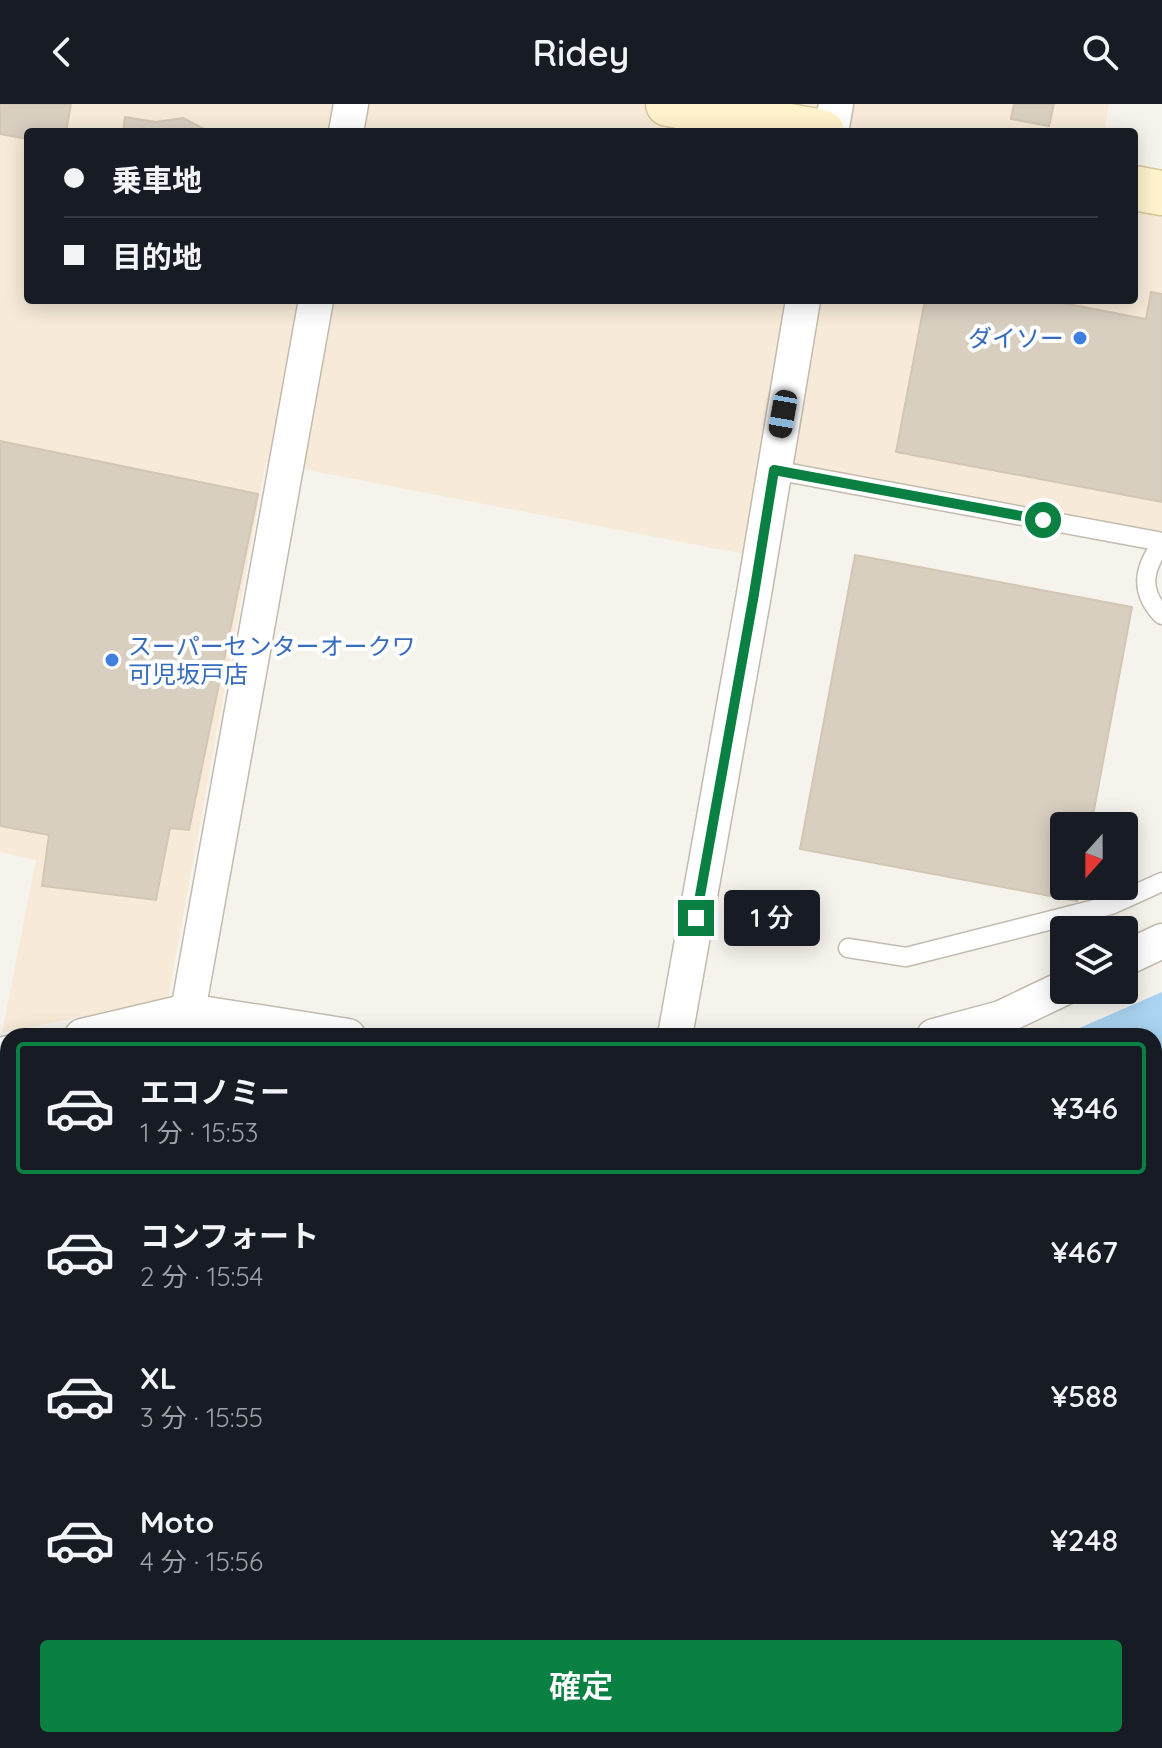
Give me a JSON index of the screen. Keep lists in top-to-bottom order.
{
  "places": ["ダイソー", "スーパーセンターオークワ 可児坂戸店"],
  "north": "bottom",
  "page": {
    "header": "Ridey",
    "banner": ["乗車地", "目的地"],
    "bubble": "1 分",
    "list": [
      {
        "name": "エコノミー",
        "note": "1 分 · 15:53",
        "value": "¥346"
      },
      {
        "name": "コンフォート",
        "note": "2 分 · 15:54",
        "value": "¥467"
      },
      {
        "name": "XL",
        "note": "3 分 · 15:55",
        "value": "¥588"
      },
      {
        "name": "Moto",
        "note": "4 分 · 15:56",
        "value": "¥248"
      }
    ],
    "buttons": "確定"
  }
}
